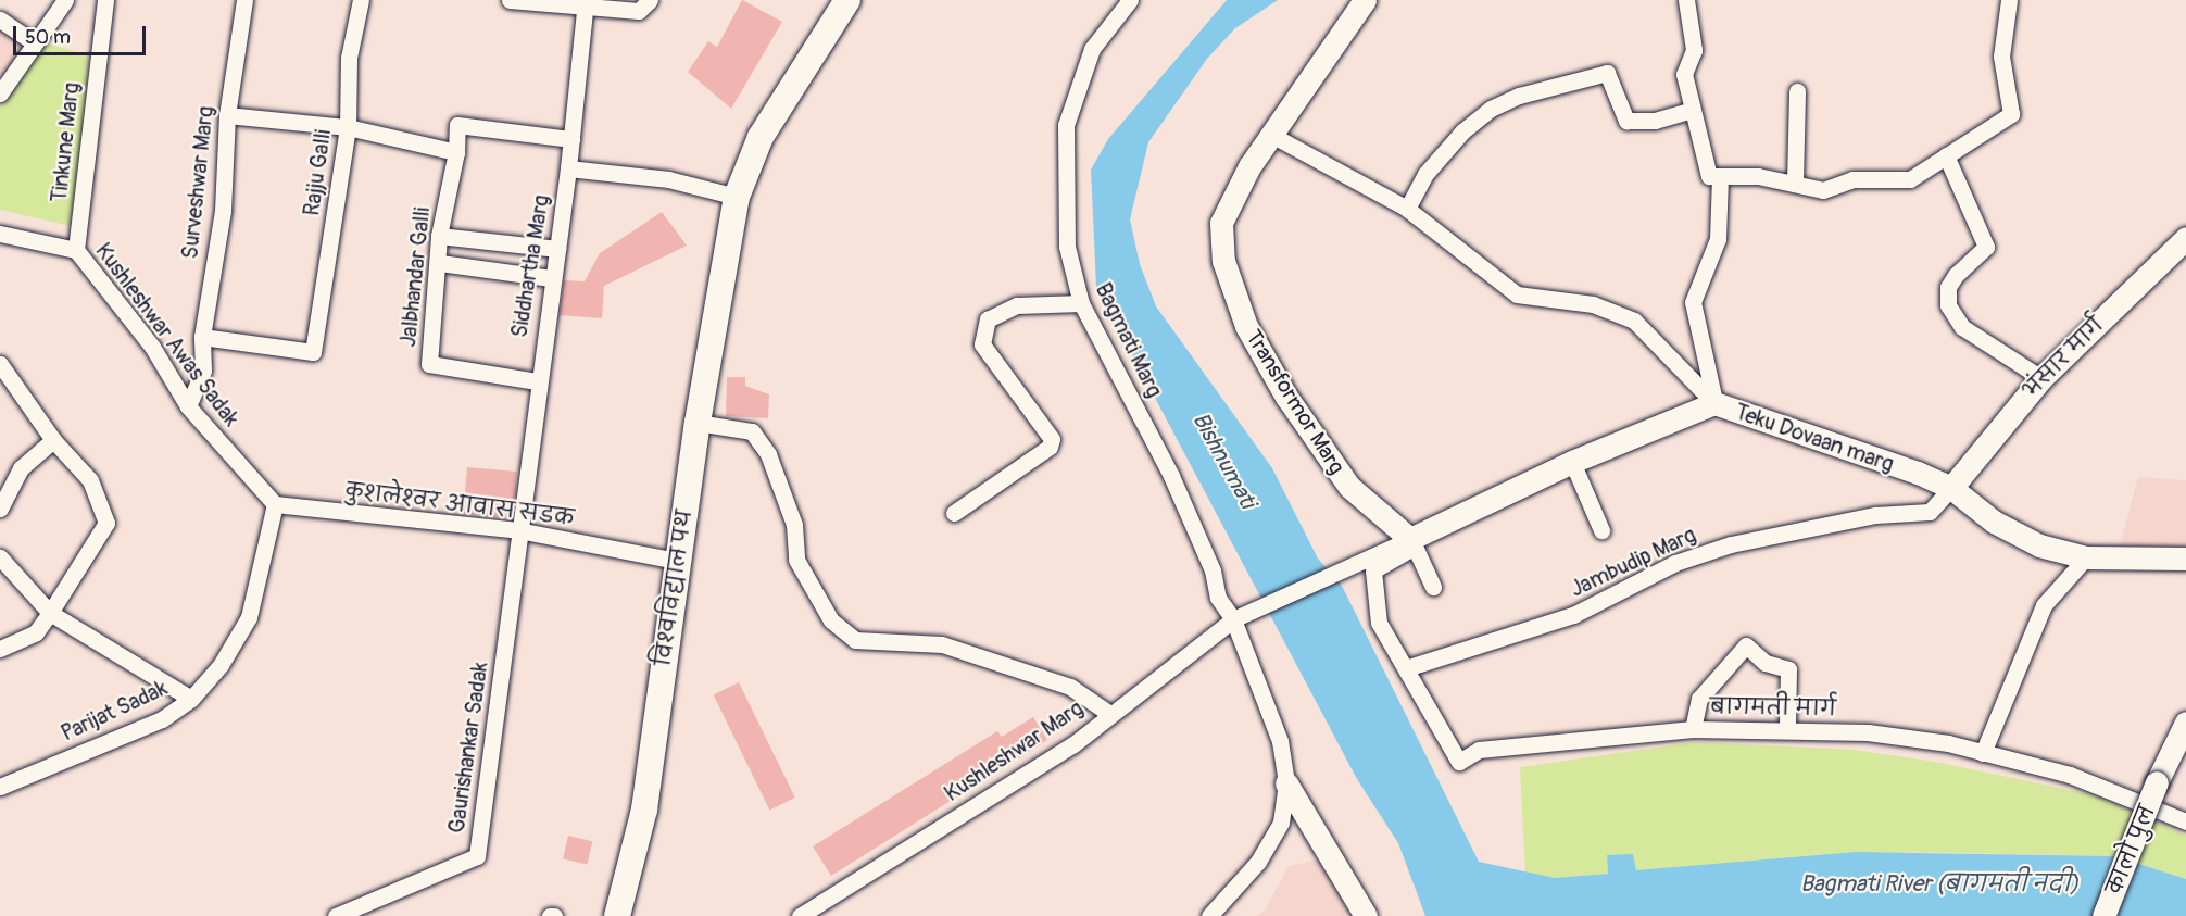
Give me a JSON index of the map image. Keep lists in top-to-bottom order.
{
  "streets": {
    "main road": [
      "भंसार मार्ग",
      "Transformor Marg",
      "Teku Dovaan marg",
      "विश्वविद्याल पथ",
      "कालो पुल"
    ],
    "street": [
      "Tinkune Marg",
      "Rajju Galli",
      "Surveshwar Marg",
      "Siddhartha Marg",
      "Jalbhandar Galli",
      "Kushleshwar Awas Sadak",
      "Bagmati Marg",
      "कुशलेश्वर आवास सडक",
      "Jambudip Marg",
      "बागमती मार्ग",
      "Parijat Sadak",
      "Gaurishankar Sadak",
      "Kushleshwar Marg"
    ]
  },
  "crossings": [
    ["Tinkune Marg", "Kushleshwar Awas Sadak"],
    ["Rajju Galli", "Surveshwar Marg"],
    ["Surveshwar Marg", "Kushleshwar Awas Sadak"],
    ["Siddhartha Marg", "Jalbhandar Galli"],
    ["Siddhartha Marg", "कुशलेश्वर आवास सडक"],
    ["Siddhartha Marg", "Gaurishankar Sadak"],
    ["Kushleshwar Awas Sadak", "कुशलेश्वर आवास सडक"],
    ["Kushleshwar Awas Sadak", "Parijat Sadak"],
    ["भंसार मार्ग", "Teku Dovaan marg"],
    ["भंसार मार्ग", "Jambudip Marg"],
    ["Transformor Marg", "Teku Dovaan marg"],
    ["Teku Dovaan marg", "Jambudip Marg"],
    ["कुशलेश्वर आवास सडक", "विश्वविद्याल पथ"],
    ["कुशलेश्वर आवास सडक", "Parijat Sadak"],
    ["कुशलेश्वर आवास सडक", "Gaurishankar Sadak"],
    ["Jambudip Marg", "बागमती मार्ग"],
    ["विश्वविद्याल पथ", "Kushleshwar Marg"]
  ],
  "water": ["Bishnumati", "Bagmati River (बागमती नदी)"],
  "scale_bar": "50 m"
}
